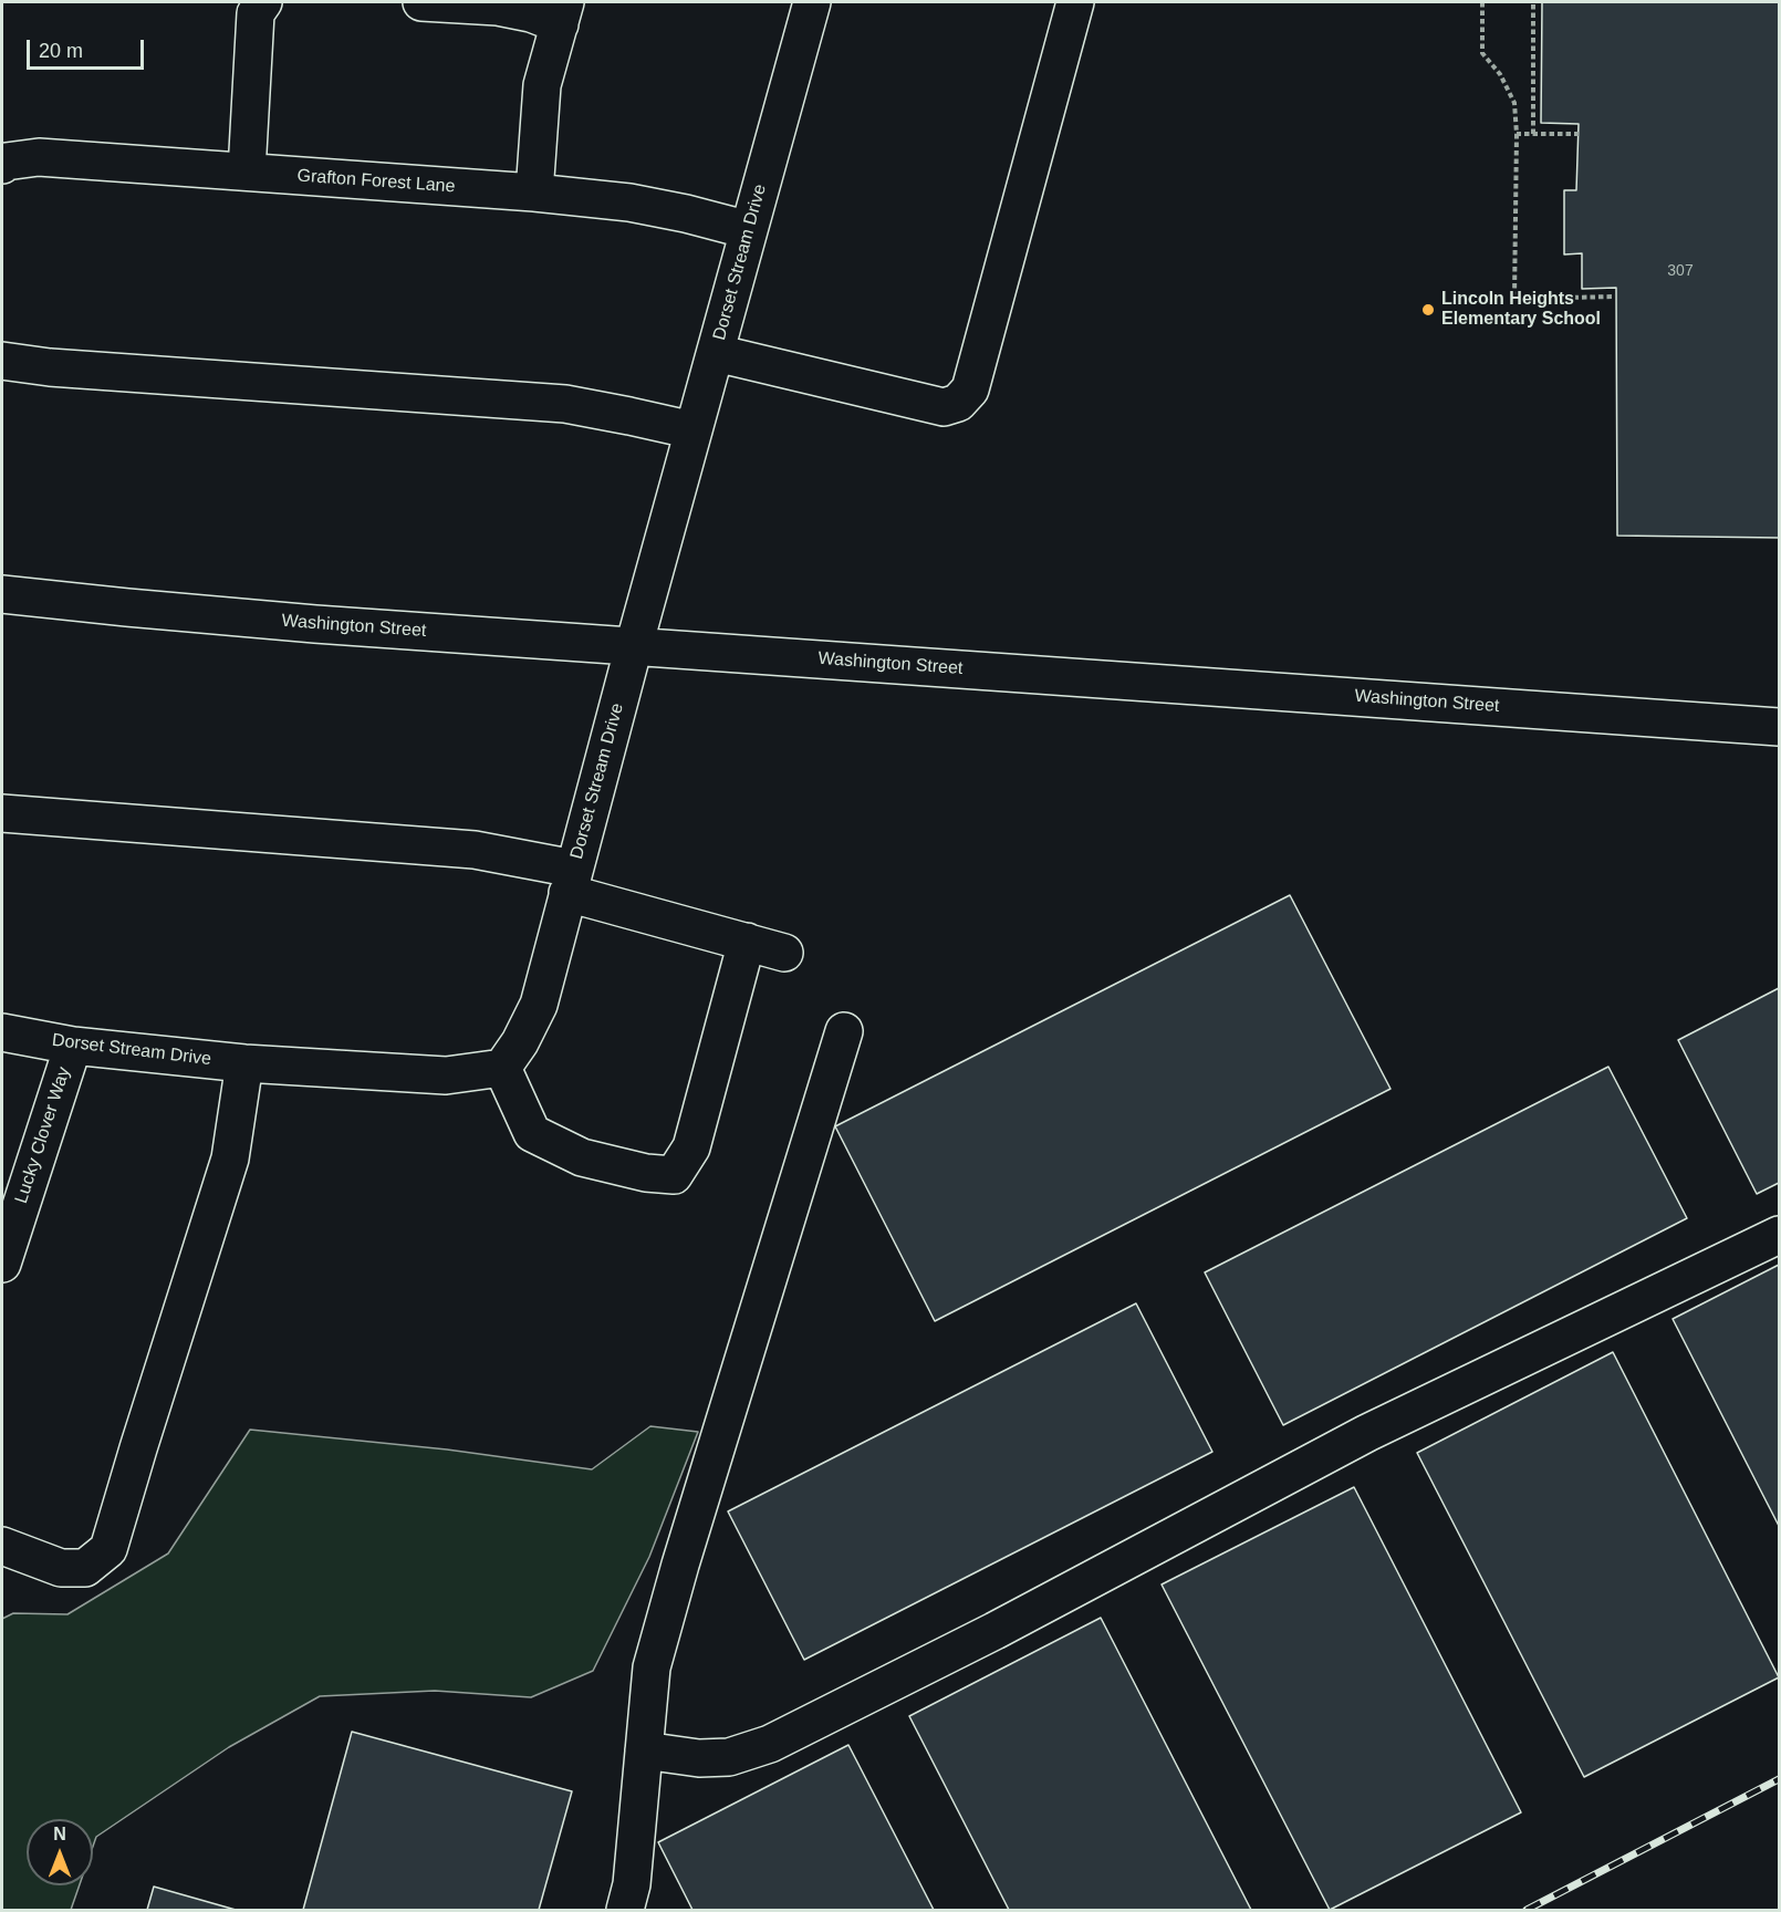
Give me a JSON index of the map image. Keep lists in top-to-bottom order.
{
  "streets": {
    "street": [
      "Grafton Forest Lane",
      "Dorset Stream Drive",
      "Washington Street",
      "Lucky Clover Way"
    ]
  },
  "crossings": [
    ["Grafton Forest Lane", "Dorset Stream Drive"],
    ["Dorset Stream Drive", "Washington Street"],
    ["Dorset Stream Drive", "Lucky Clover Way"]
  ],
  "places": ["Lincoln Heights Elementary School"],
  "house_numbers": ["307"],
  "scale_bar": "20 m",
  "north": "top"
}
